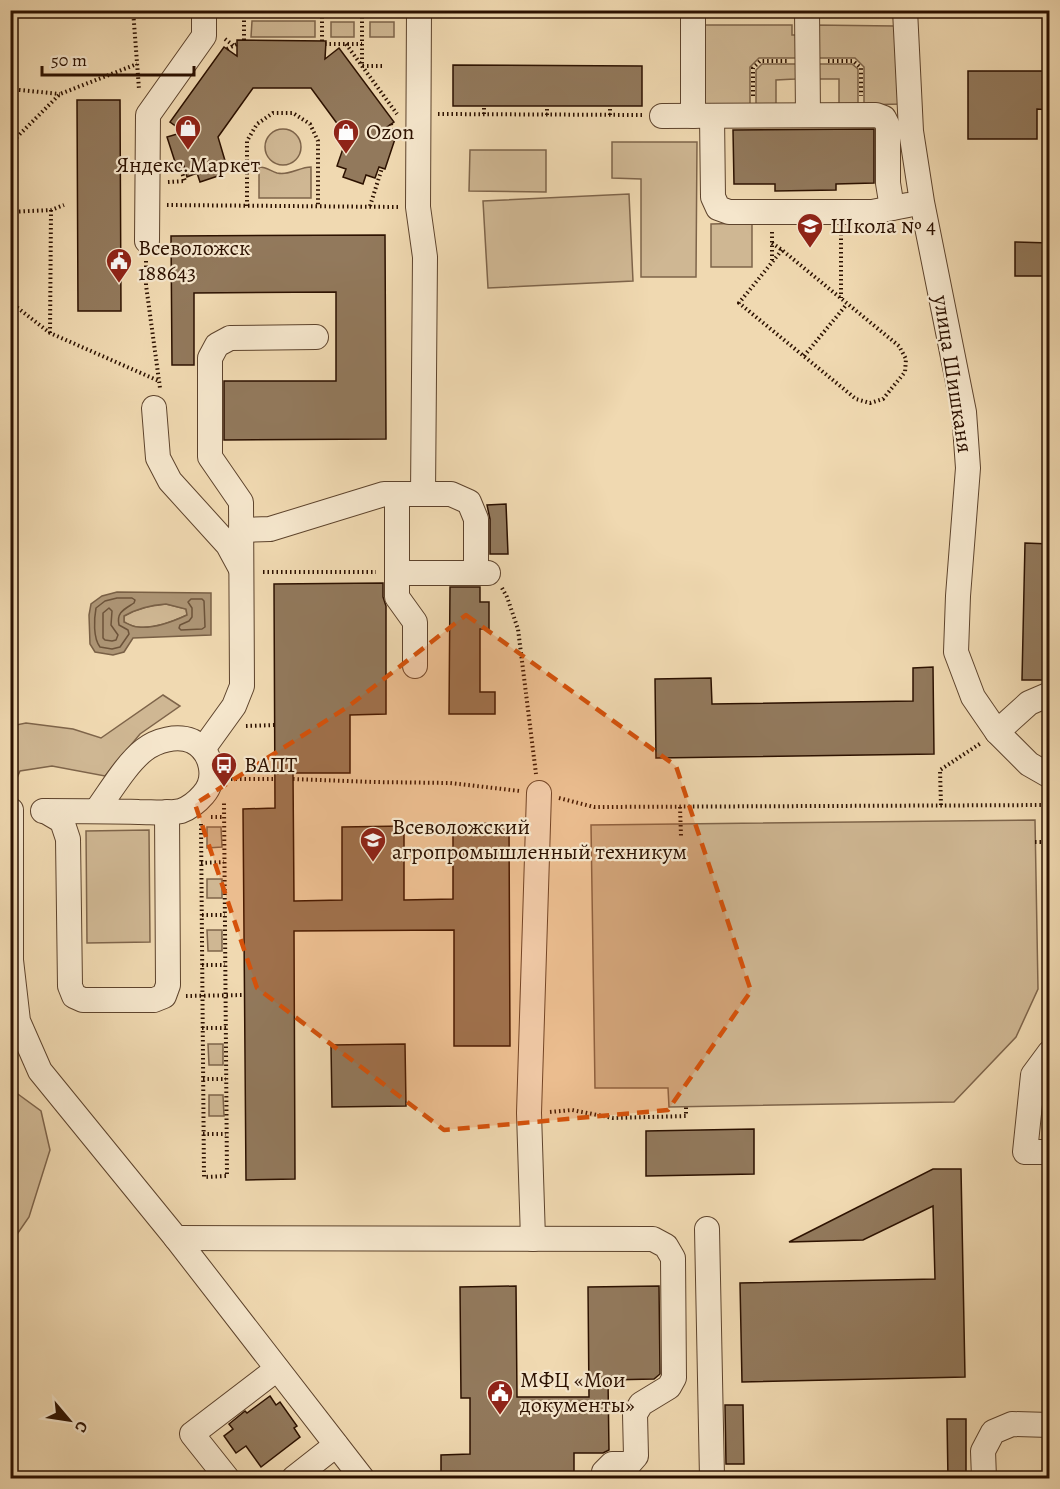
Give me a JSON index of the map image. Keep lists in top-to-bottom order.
{
  "streets": {
    "street": ["улица Шишканя"]
  },
  "places": {
    "shop": ["Яндекс.Маркет", "Ozon"],
    "school or university": ["Школа № 4", "Всеволожский агропромышленный техникум"],
    "public building": ["Всеволожск 188643", "МФЦ «Мои документы»"],
    "bus stop": ["ВАПТ"]
  },
  "scale_bar": "50 m",
  "north": "bottom right"
}
